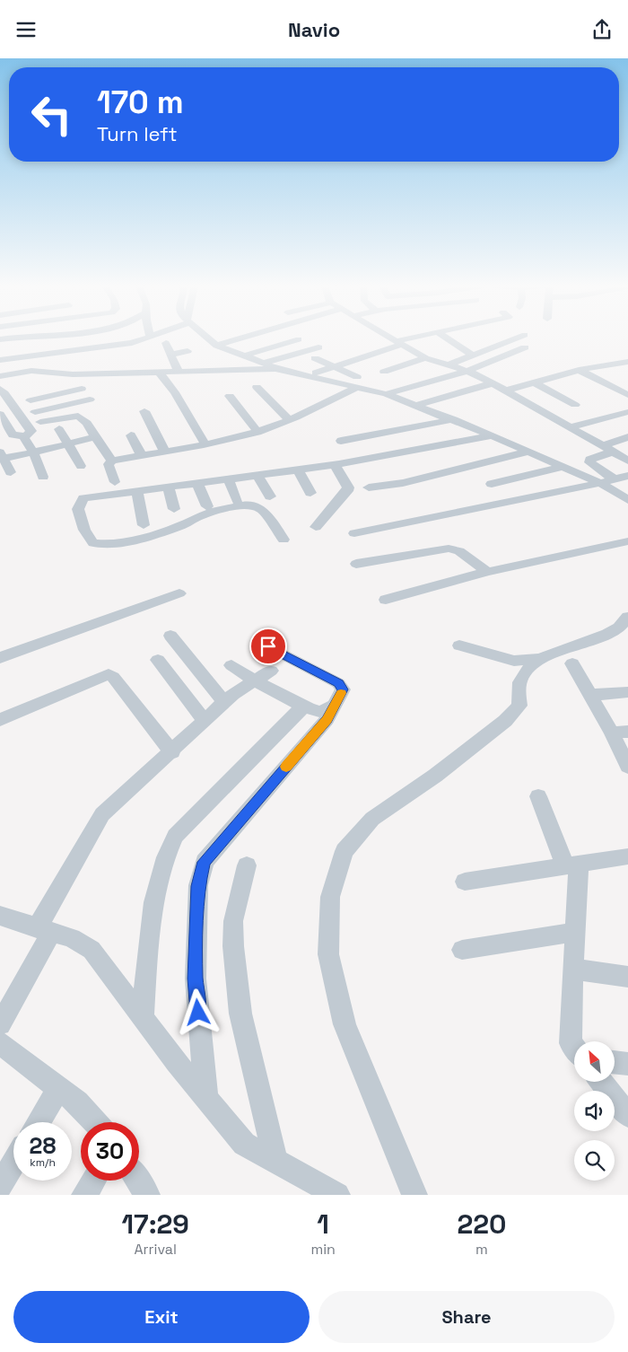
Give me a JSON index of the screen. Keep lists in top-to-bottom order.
{
  "north": "top left",
  "page": {
    "header": "Navio",
    "turn": ["170 m", "Turn left"],
    "speed": "28 km/h",
    "limit": "30",
    "eta": [
      "17:29",
      "Arrival",
      "1",
      "min",
      "220",
      "m"
    ],
    "buttons": ["Exit", "Share"]
  }
}
